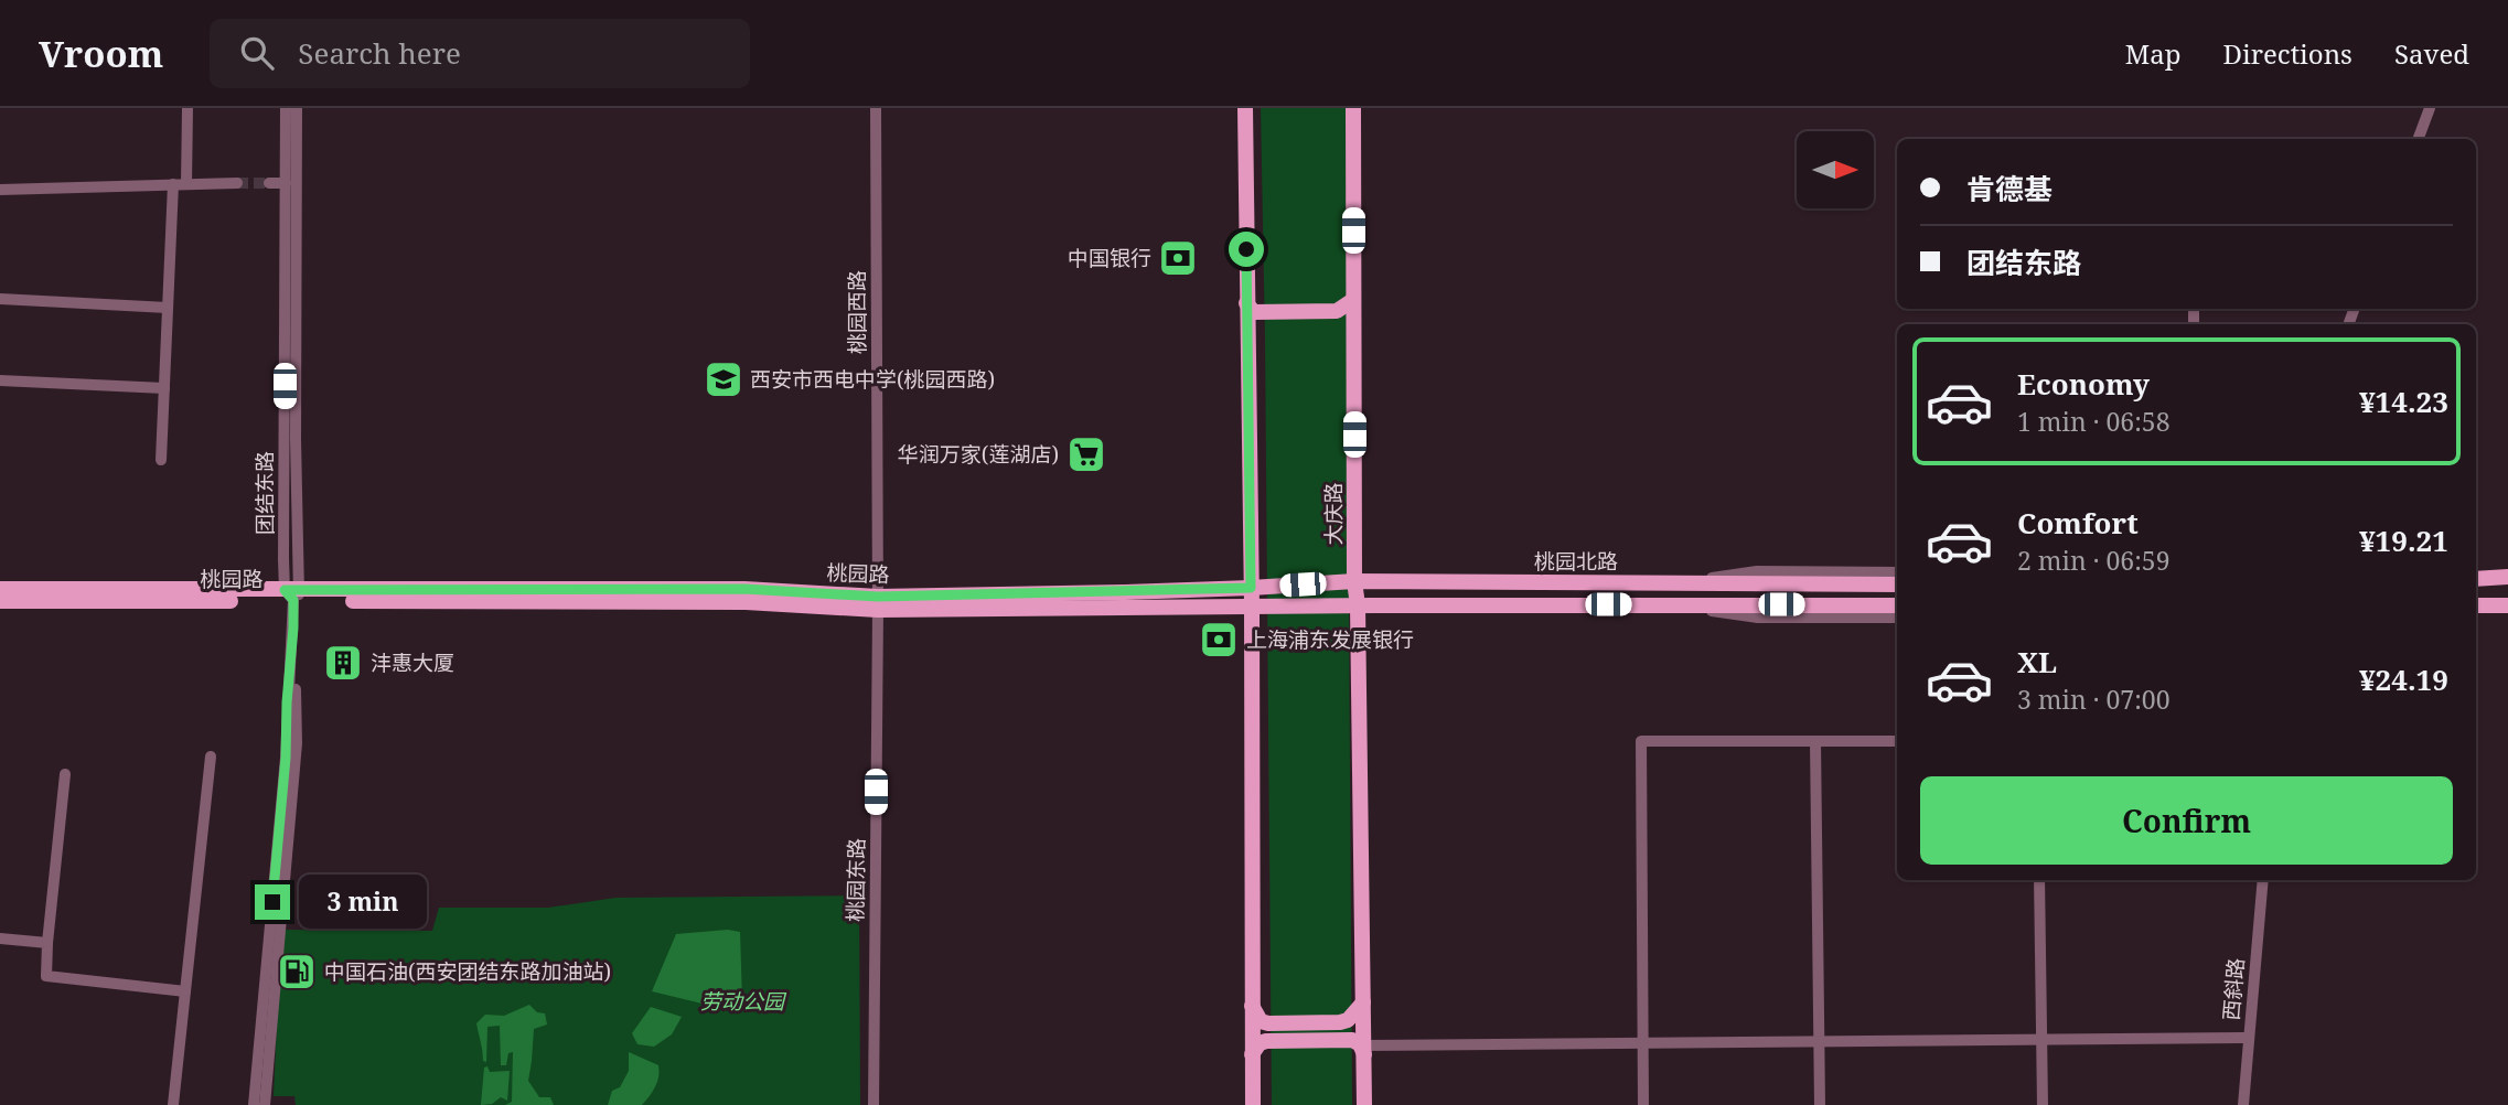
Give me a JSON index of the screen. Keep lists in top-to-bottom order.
{
  "streets": {
    "main road": ["大庆路", "桃园北路", "桃园路"],
    "street": [
      "桃园西路",
      "团结东路",
      "桃园东路",
      "西斜路"
    ]
  },
  "crossings": [
    ["桃园西路", "桃园路"],
    ["桃园西路", "桃园东路"],
    ["团结东路", "桃园路"],
    ["大庆路", "桃园北路"],
    ["桃园北路", "桃园路"],
    ["桃园路", "桃园东路"]
  ],
  "parks": ["劳动公园"],
  "places": {
    "bank": ["中国银行", "上海浦东发展银行"],
    "school or university": ["西安市西电中学(桃园西路)"],
    "supermarket": ["华润万家(莲湖店)"],
    "building": ["沣惠大厦"],
    "fuel station": ["中国石油(西安团结东路加油站)"]
  },
  "north": "right",
  "page": {
    "header": "Vroom",
    "search": "Search here",
    "nav": ["Map", "Directions", "Saved"],
    "banner": ["肯德基", "团结东路"],
    "list": [
      {
        "name": "Economy",
        "note": "1 min · 06:58",
        "value": "¥14.23"
      },
      {
        "name": "Comfort",
        "note": "2 min · 06:59",
        "value": "¥19.21"
      },
      {
        "name": "XL",
        "note": "3 min · 07:00",
        "value": "¥24.19"
      }
    ],
    "buttons": "Confirm",
    "bubble": "3 min"
  }
}
